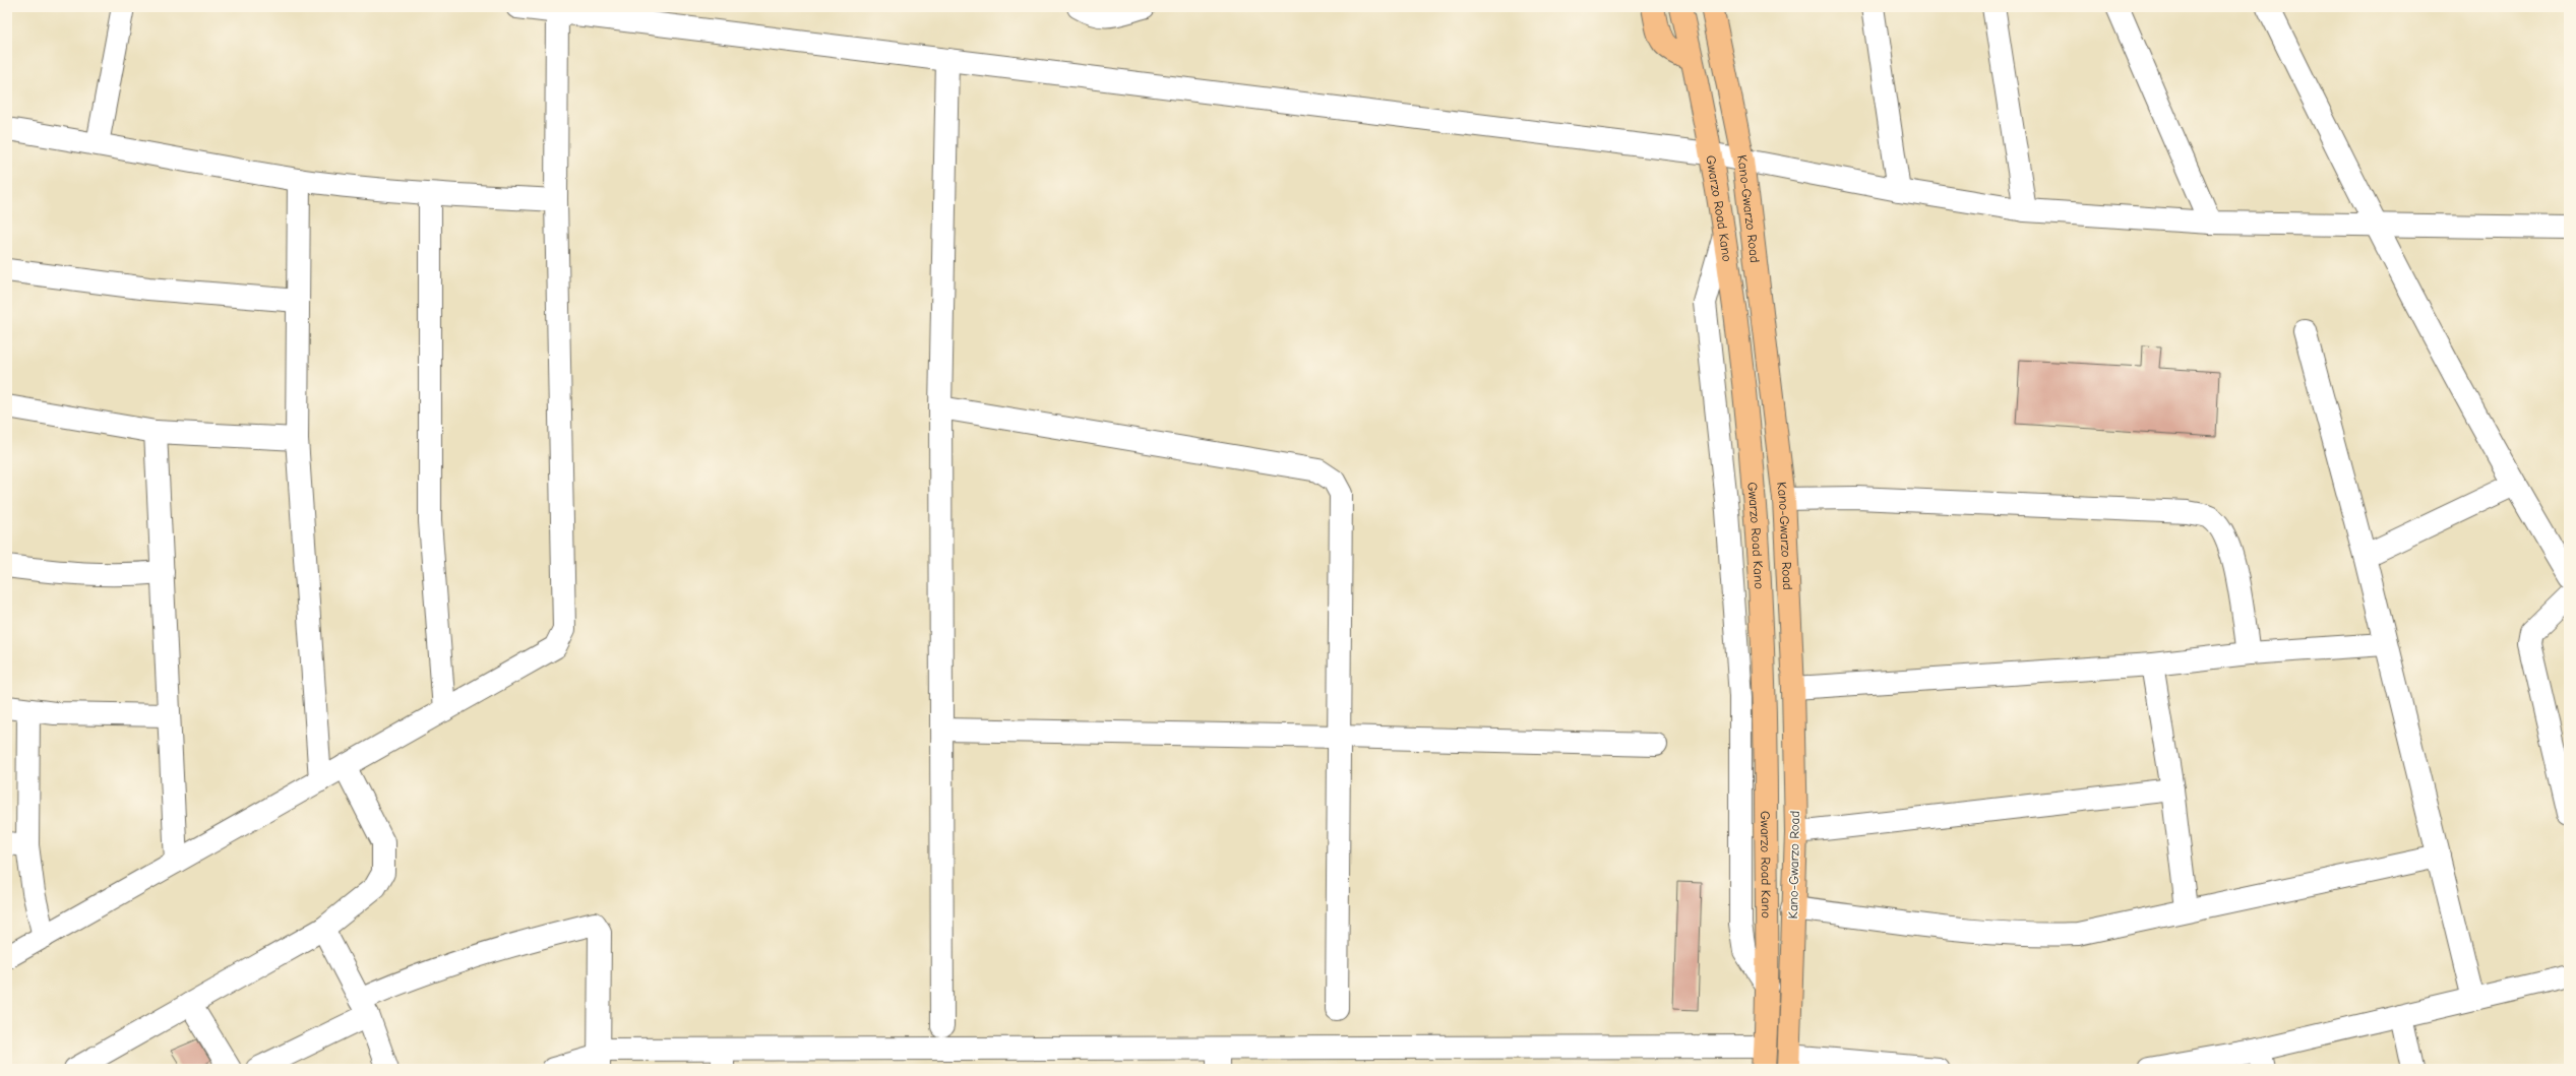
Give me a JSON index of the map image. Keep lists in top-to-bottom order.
{
  "streets": {
    "main road": ["Gwarzo Road Kano", "Kano-Gwarzo Road"]
  }
}
